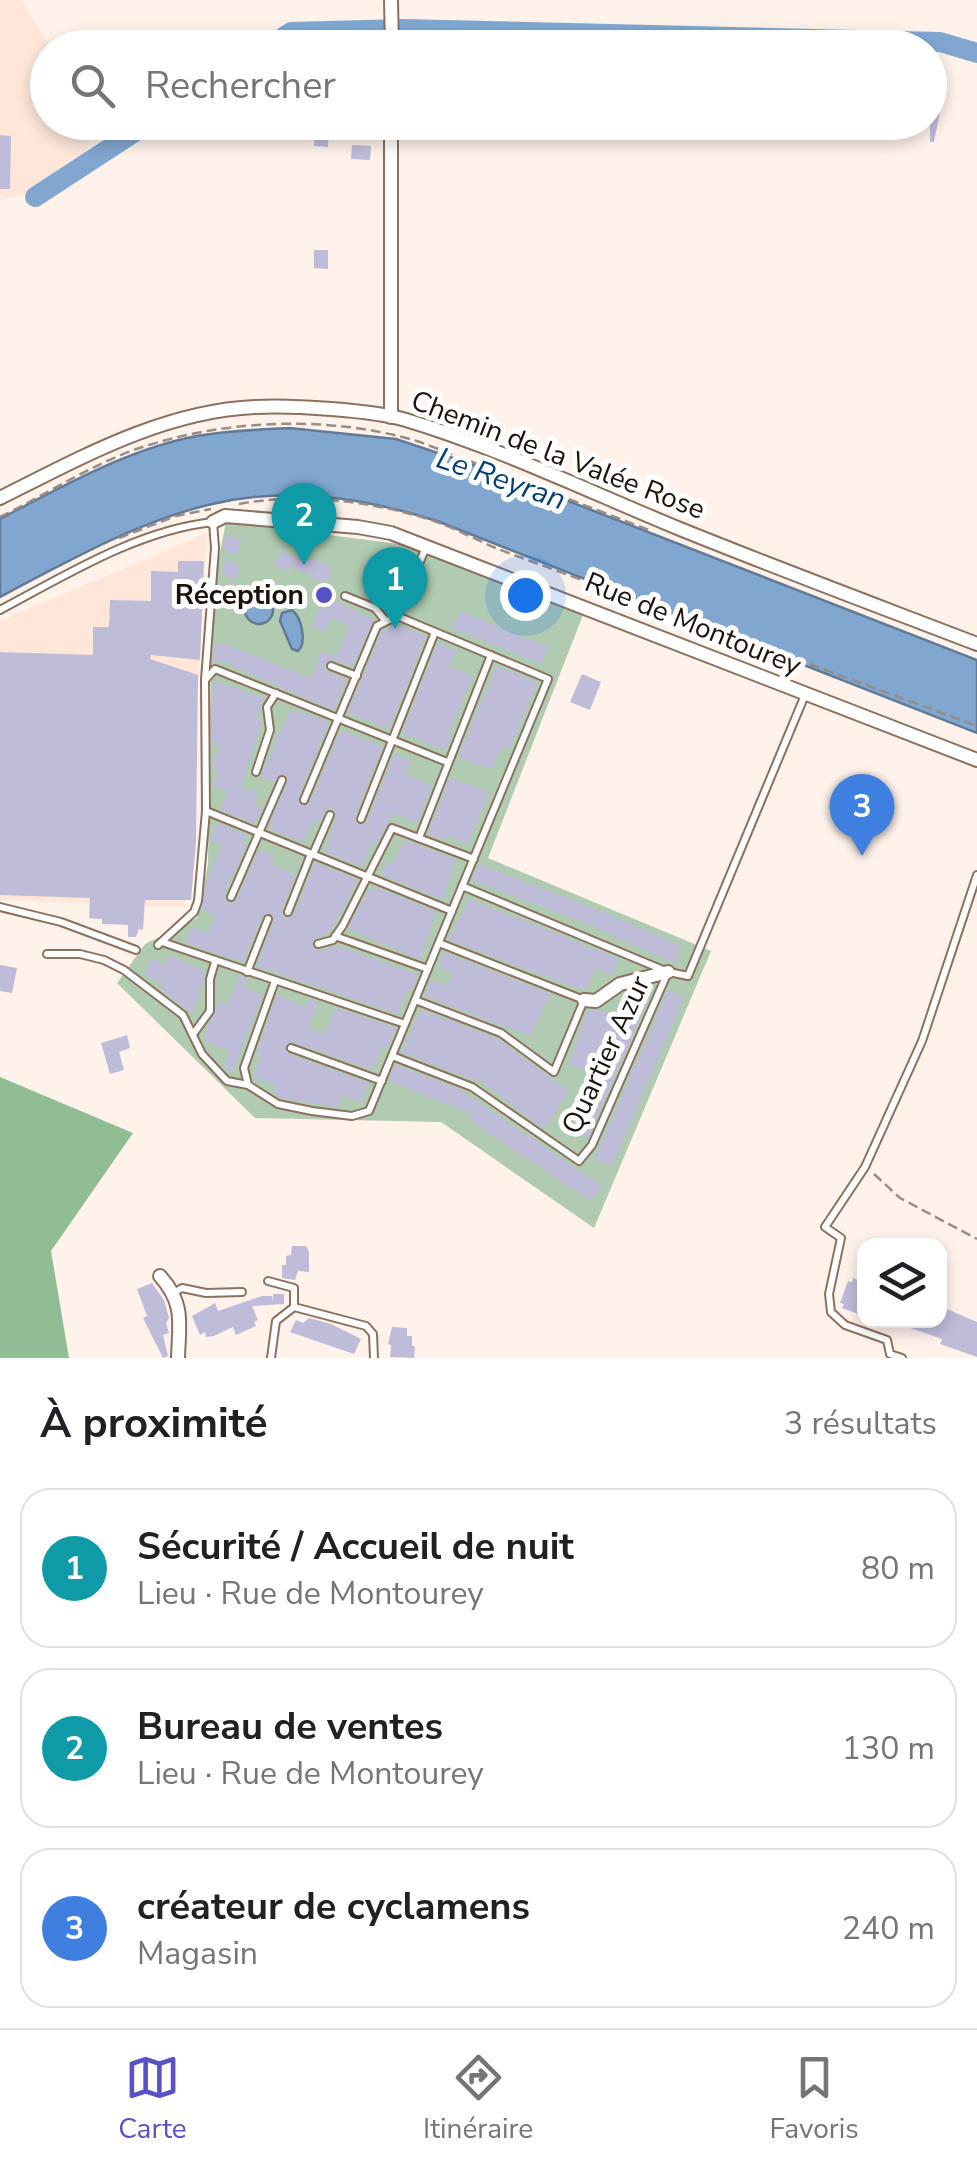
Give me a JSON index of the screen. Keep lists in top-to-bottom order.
{
  "streets": {
    "street": ["Chemin de la Valée Rose", "Rue de Montourey"],
    "lane": ["Quartier Azur"]
  },
  "water": ["Le Reyran"],
  "places": ["Réception"],
  "page": {
    "search": "Rechercher",
    "pins": ["2", "1", "3"],
    "heading": ["À proximité", "3 résultats"],
    "list": [
      {
        "mark": "1",
        "name": "Sécurité / Accueil de nuit",
        "note": "Lieu · Rue de Montourey",
        "value": "80 m"
      },
      {
        "mark": "2",
        "name": "Bureau de ventes",
        "note": "Lieu · Rue de Montourey",
        "value": "130 m"
      },
      {
        "mark": "3",
        "name": "créateur de cyclamens",
        "note": "Magasin",
        "value": "240 m"
      }
    ],
    "nav": ["Carte", "Itinéraire", "Favoris"]
  }
}
